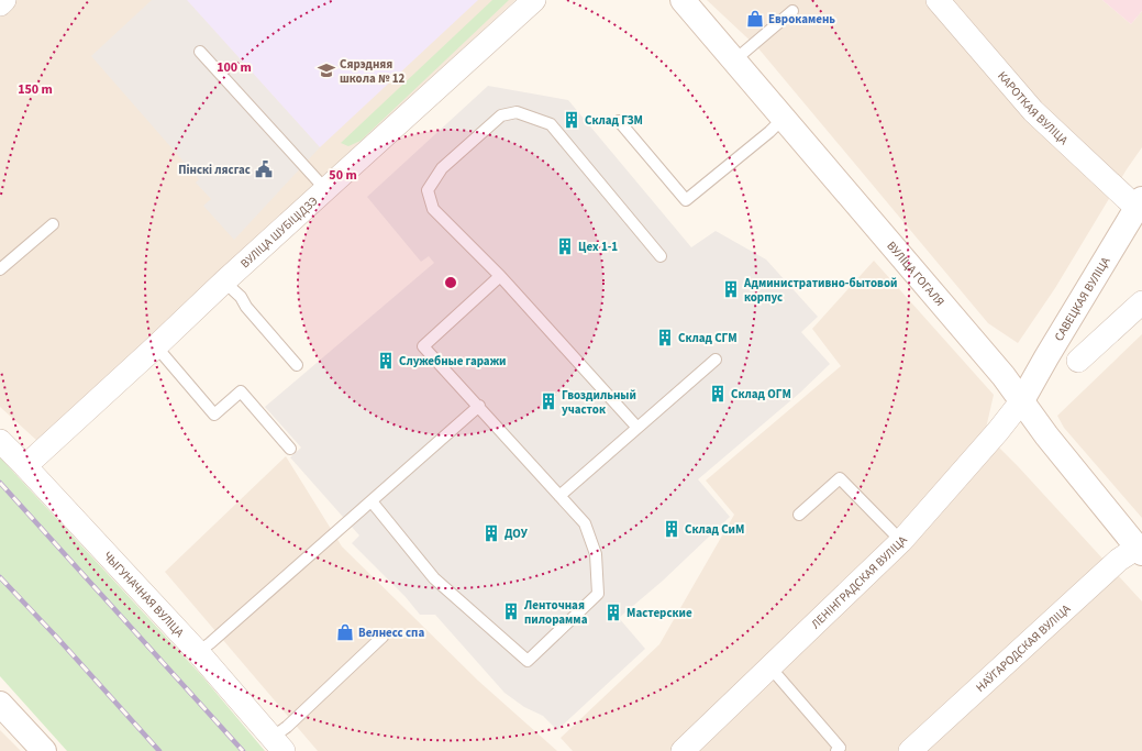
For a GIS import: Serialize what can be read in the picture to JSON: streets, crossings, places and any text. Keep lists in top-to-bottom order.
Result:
{
  "streets": {
    "street": [
      "КАРОТКАЯ ВУЛІЦА",
      "ВУЛІЦА ШУБІЦІДЗЭ",
      "ВУЛІЦА ГОГАЛЯ",
      "САВЕЦКАЯ ВУЛІЦА",
      "ЛЕНІНГРАДСКАЯ ВУЛІЦА",
      "ЧЫГУНАЧНАЯ ВУЛІЦА",
      "НАЎГАРОДСКАЯ ВУЛІЦА"
    ]
  },
  "crossings": [
    ["КАРОТКАЯ ВУЛІЦА", "САВЕЦКАЯ ВУЛІЦА"],
    ["ВУЛІЦА ШУБІЦІДЗЭ", "ЧЫГУНАЧНАЯ ВУЛІЦА"],
    ["ВУЛІЦА ГОГАЛЯ", "САВЕЦКАЯ ВУЛІЦА"],
    ["ВУЛІЦА ГОГАЛЯ", "ЛЕНІНГРАДСКАЯ ВУЛІЦА"],
    ["ВУЛІЦА ГОГАЛЯ", "НАЎГАРОДСКАЯ ВУЛІЦА"],
    ["САВЕЦКАЯ ВУЛІЦА", "ЛЕНІНГРАДСКАЯ ВУЛІЦА"]
  ],
  "places": {
    "shop": ["Еврокамень", "Велнесс спа"],
    "school or university": ["Сярэдняя школа № 12"],
    "building": [
      "Склад ГЗМ",
      "Цех 1-1",
      "Административно-бытовой корпус",
      "Склад СГМ",
      "Служебные гаражи",
      "Склад ОГМ",
      "Гвоздильный участок",
      "Склад СиМ",
      "ДОУ",
      "Ленточная пилорамма",
      "Мастерские"
    ],
    "public building": ["Пінскі лясгас"]
  },
  "rings": ["100 m", "150 m", "50 m"]
}
